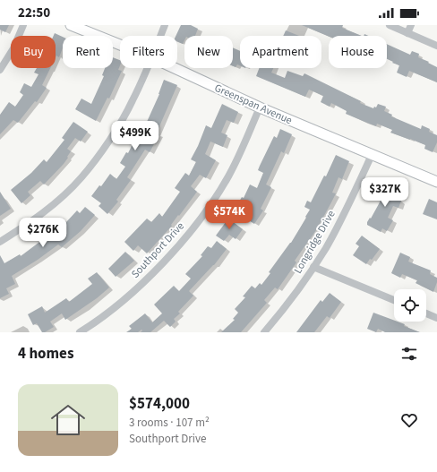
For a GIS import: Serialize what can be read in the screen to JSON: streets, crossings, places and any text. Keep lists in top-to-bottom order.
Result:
{
  "streets": {
    "street": ["Greenspan Avenue", "Longridge Drive", "Southport Drive"]
  },
  "crossings": [
    ["Greenspan Avenue", "Longridge Drive"],
    ["Greenspan Avenue", "Southport Drive"]
  ],
  "page": {
    "status": "22:50",
    "chip": [
      "Buy",
      "Rent",
      "Filters",
      "New",
      "Apartment",
      "House"
    ],
    "price": [
      "$499K",
      "$327K",
      "$574K",
      "$276K"
    ],
    "heading": "4 homes",
    "list": [
      {
        "name": "$574,000",
        "note": "3 rooms · 107 m² · Southport Drive"
      }
    ]
  }
}
